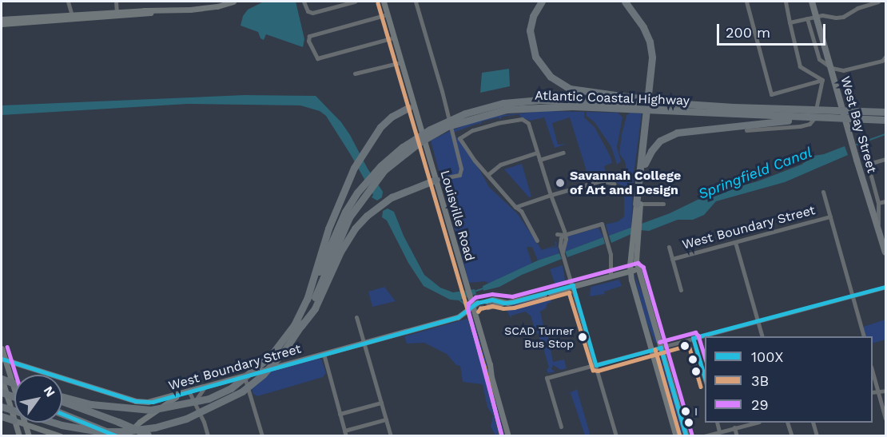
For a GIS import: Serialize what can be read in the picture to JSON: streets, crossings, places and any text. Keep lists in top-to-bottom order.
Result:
{
  "streets": {
    "highway": ["Atlantic Coastal Highway"],
    "main road": ["West Bay Street", "Louisville Road", "West Boundary Street"]
  },
  "crossings": [
    ["Louisville Road", "West Boundary Street"]
  ],
  "water": ["Springfield Canal"],
  "places": ["Savannah College of Art and Design", "SCAD Turner Bus Stop", "I"],
  "lines": ["transit line 3B", "transit line 29", "transit line 100X"],
  "legend": ["100X", "3B", "29"],
  "scale_bar": "200 m",
  "north": "top right"
}
